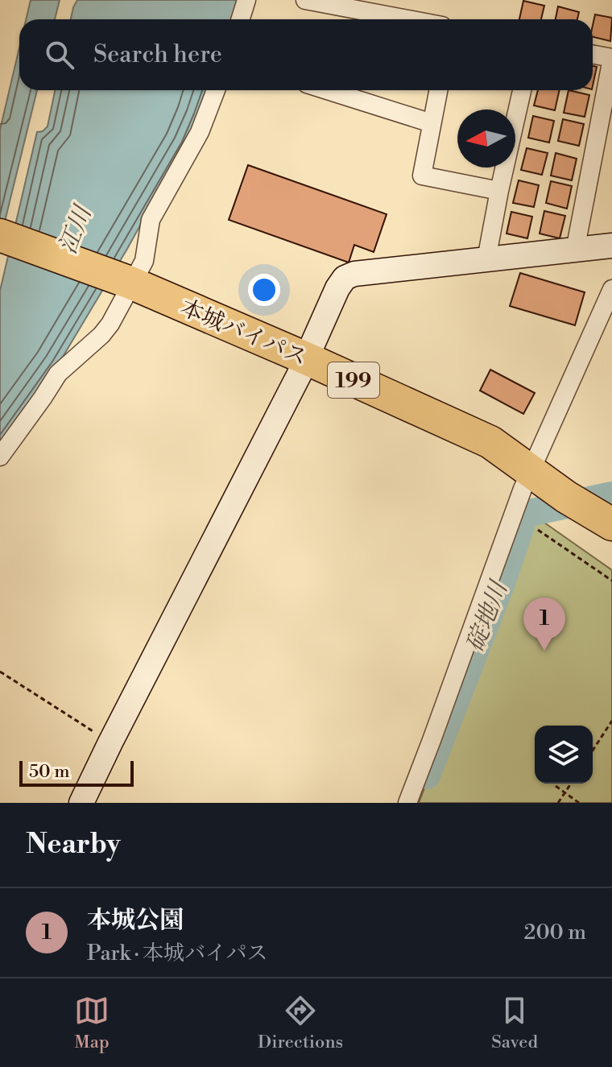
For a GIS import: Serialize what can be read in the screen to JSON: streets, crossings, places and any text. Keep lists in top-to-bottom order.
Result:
{
  "streets": {
    "highway": ["本城バイパス", "199"]
  },
  "water": ["江川", "碇地川"],
  "scale_bar": "50 m",
  "north": "left",
  "page": {
    "search": "Search here",
    "pins": "1",
    "scale": "50 m",
    "heading": "Nearby",
    "list": [
      {
        "mark": "1",
        "name": "本城公園",
        "note": "Park · 本城バイパス",
        "value": "200 m"
      }
    ],
    "nav": ["Map", "Directions", "Saved"]
  }
}
